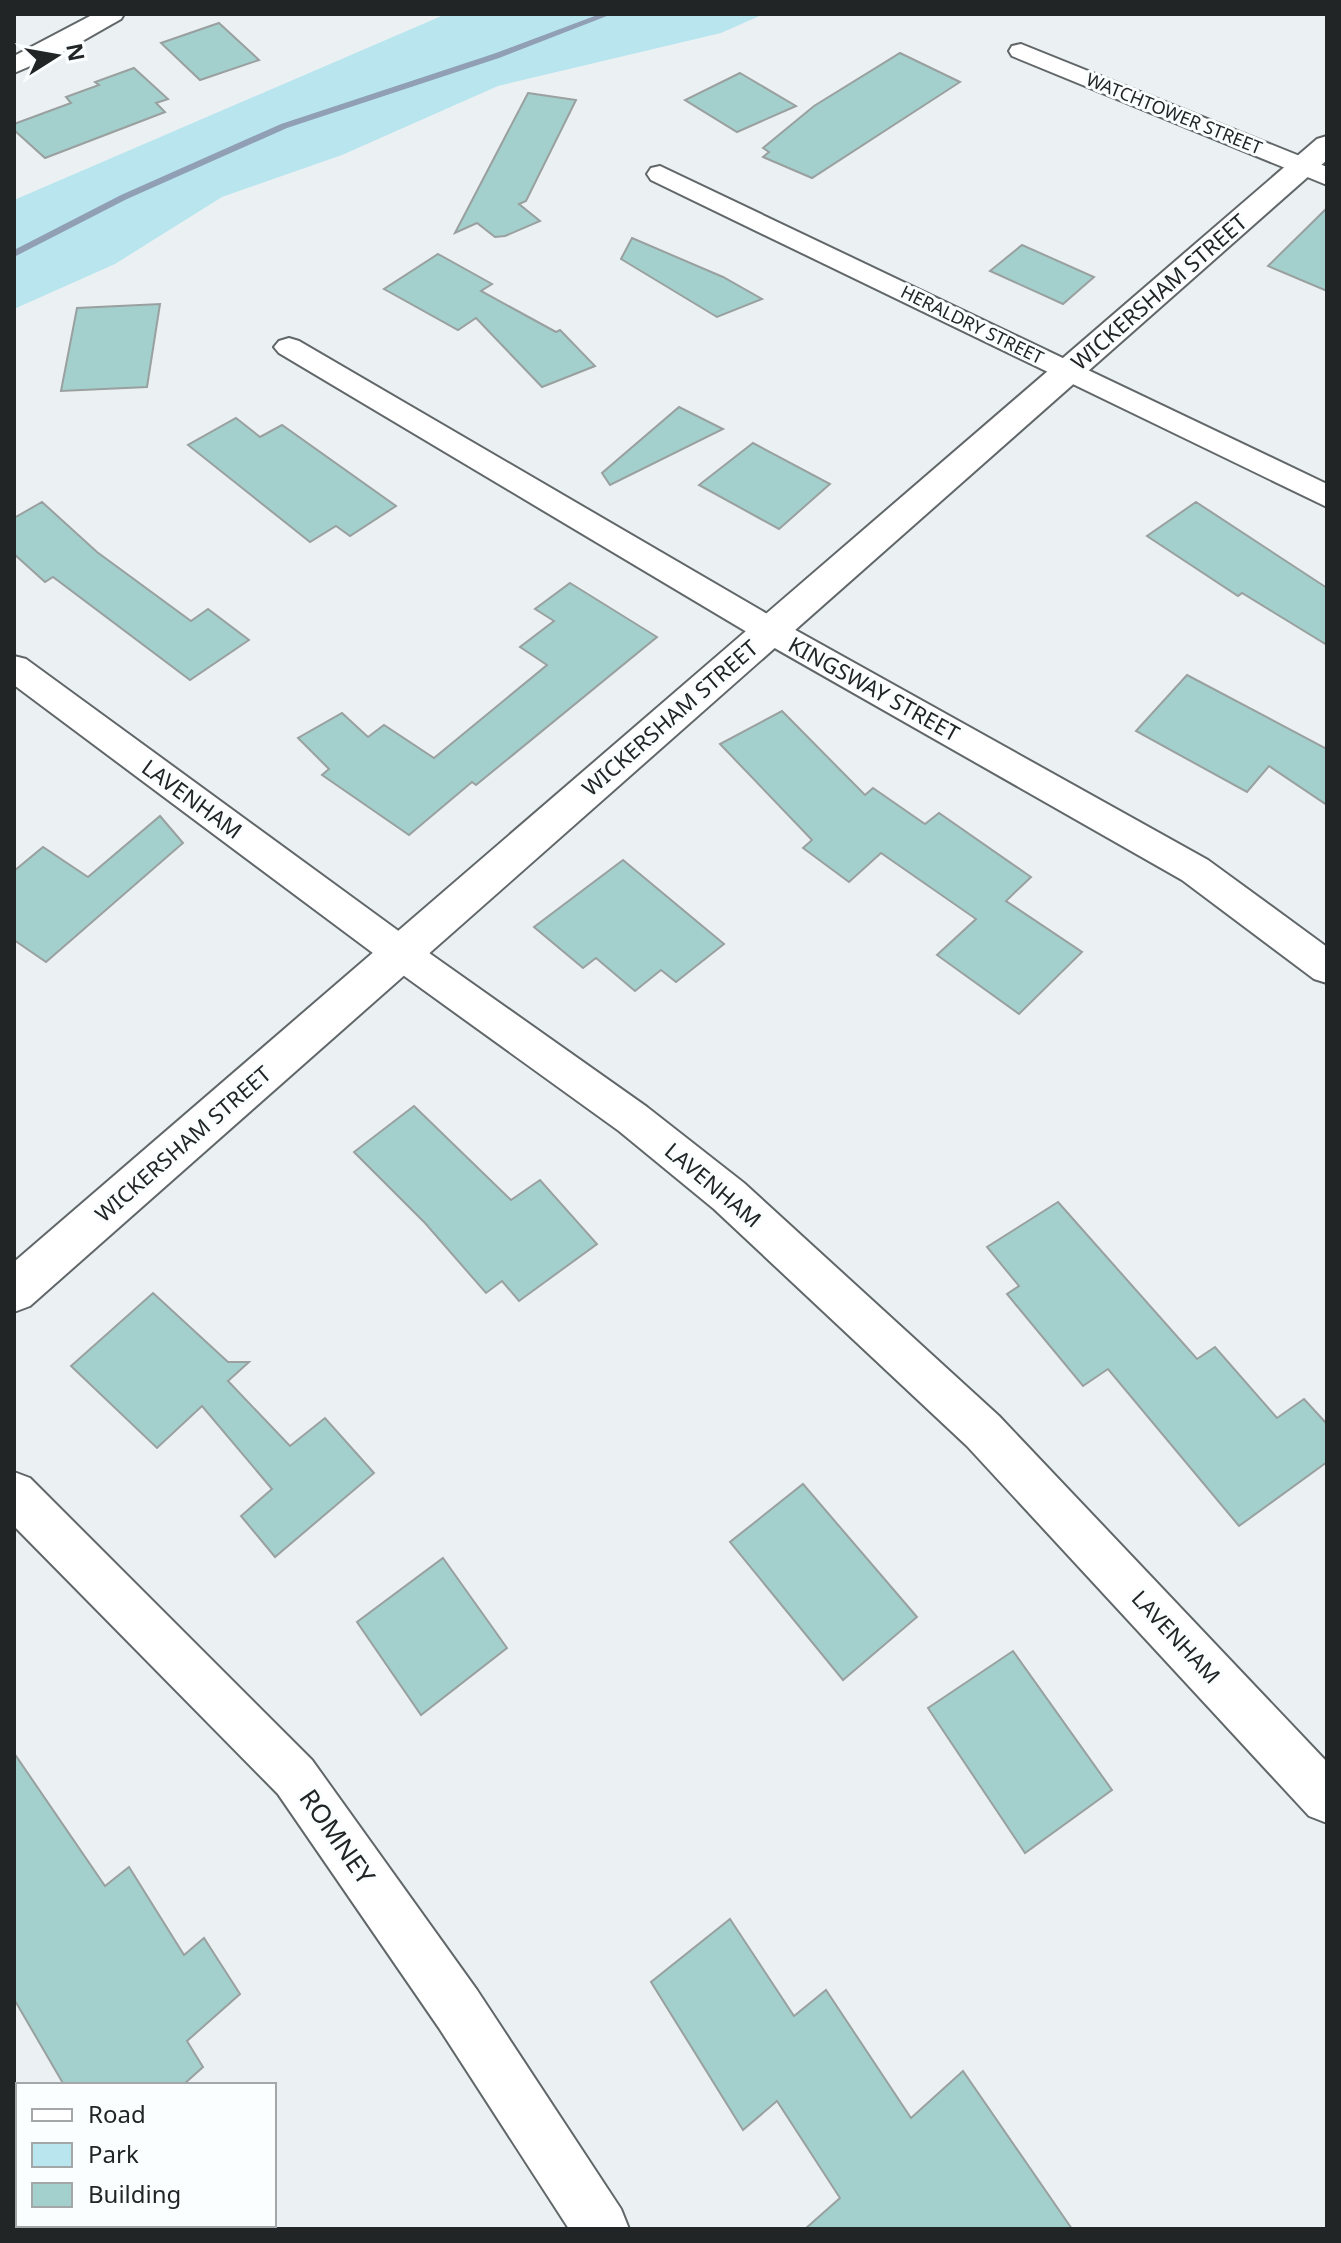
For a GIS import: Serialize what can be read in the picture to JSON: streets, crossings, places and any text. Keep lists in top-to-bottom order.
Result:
{
  "streets": {
    "street": [
      "WATCHTOWER STREET",
      "WICKERSHAM STREET",
      "HERALDRY STREET",
      "KINGSWAY STREET",
      "LAVENHAM",
      "ROMNEY"
    ]
  },
  "crossings": [
    ["WATCHTOWER STREET", "WICKERSHAM STREET"],
    ["WICKERSHAM STREET", "HERALDRY STREET"],
    ["WICKERSHAM STREET", "KINGSWAY STREET"],
    ["WICKERSHAM STREET", "LAVENHAM"]
  ],
  "legend": ["Road", "Park", "Building"],
  "north": "right"
}
